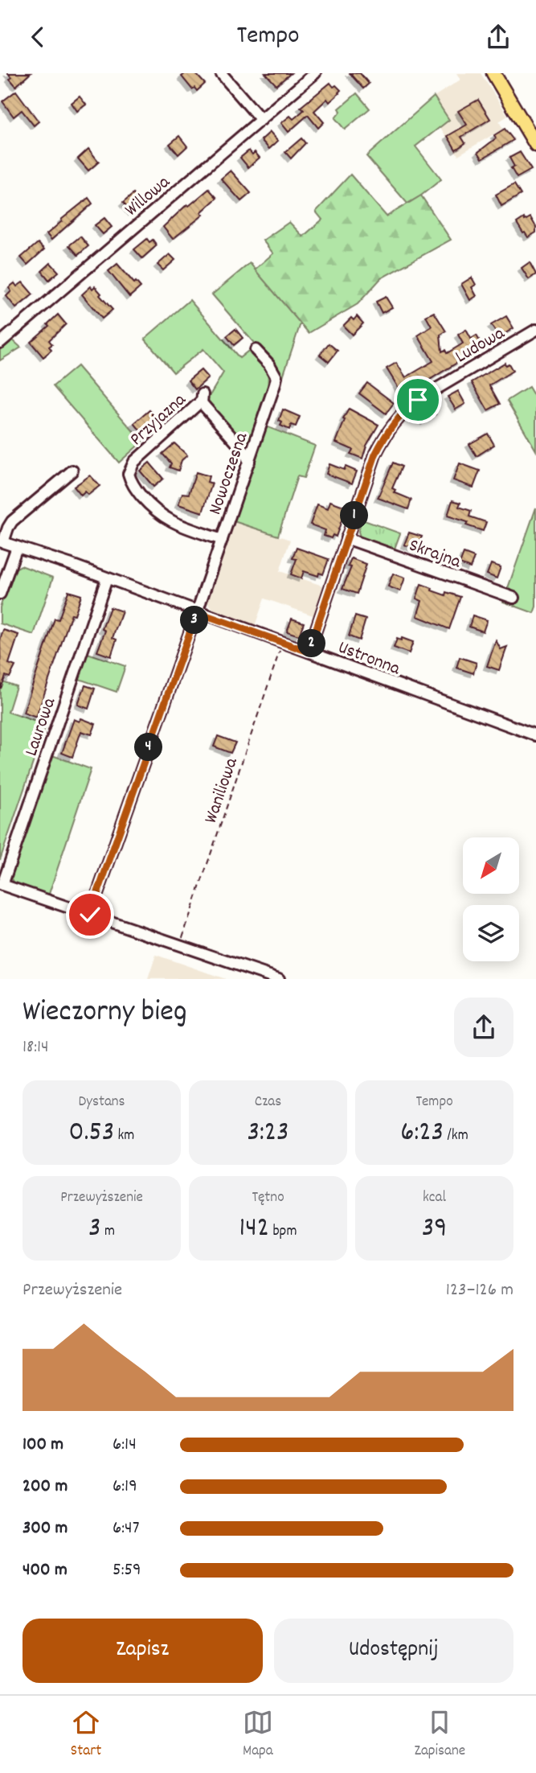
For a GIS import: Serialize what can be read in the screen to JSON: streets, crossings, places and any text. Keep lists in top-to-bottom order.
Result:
{
  "streets": {
    "street": [
      "Willowa",
      "Ludowa",
      "Przyjazna",
      "Nowoczesna",
      "Skrajna",
      "Ustronna",
      "Laurowa"
    ],
    "path": ["Waniliowa"]
  },
  "crossings": [
    ["Ludowa", "Skrajna"],
    ["Ludowa", "Ustronna"],
    ["Przyjazna", "Nowoczesna"],
    ["Nowoczesna", "Ustronna"],
    ["Ustronna", "Laurowa"],
    ["Ustronna", "Waniliowa"]
  ],
  "north": "bottom left",
  "page": {
    "header": "Tempo",
    "pins": [
      "1",
      "3",
      "2",
      "4"
    ],
    "heading": ["Wieczorny bieg", "18:14"],
    "stats": [
      ["Dystans", "0.53 km"],
      ["Czas", "3:23"],
      ["Tempo", "6:23 /km"],
      ["Przewyższenie", "3 m"],
      ["Tętno", "142 bpm"],
      ["kcal", "39"]
    ],
    "chart": ["Przewyższenie", "123–126 m"],
    "list": [
      {
        "name": "100 m",
        "note": "6:14"
      },
      {
        "name": "200 m",
        "note": "6:19"
      },
      {
        "name": "300 m",
        "note": "6:47"
      },
      {
        "name": "400 m",
        "note": "5:59"
      }
    ],
    "buttons": ["Zapisz", "Udostępnij"],
    "tabs": ["Start", "Mapa", "Zapisane"]
  }
}
